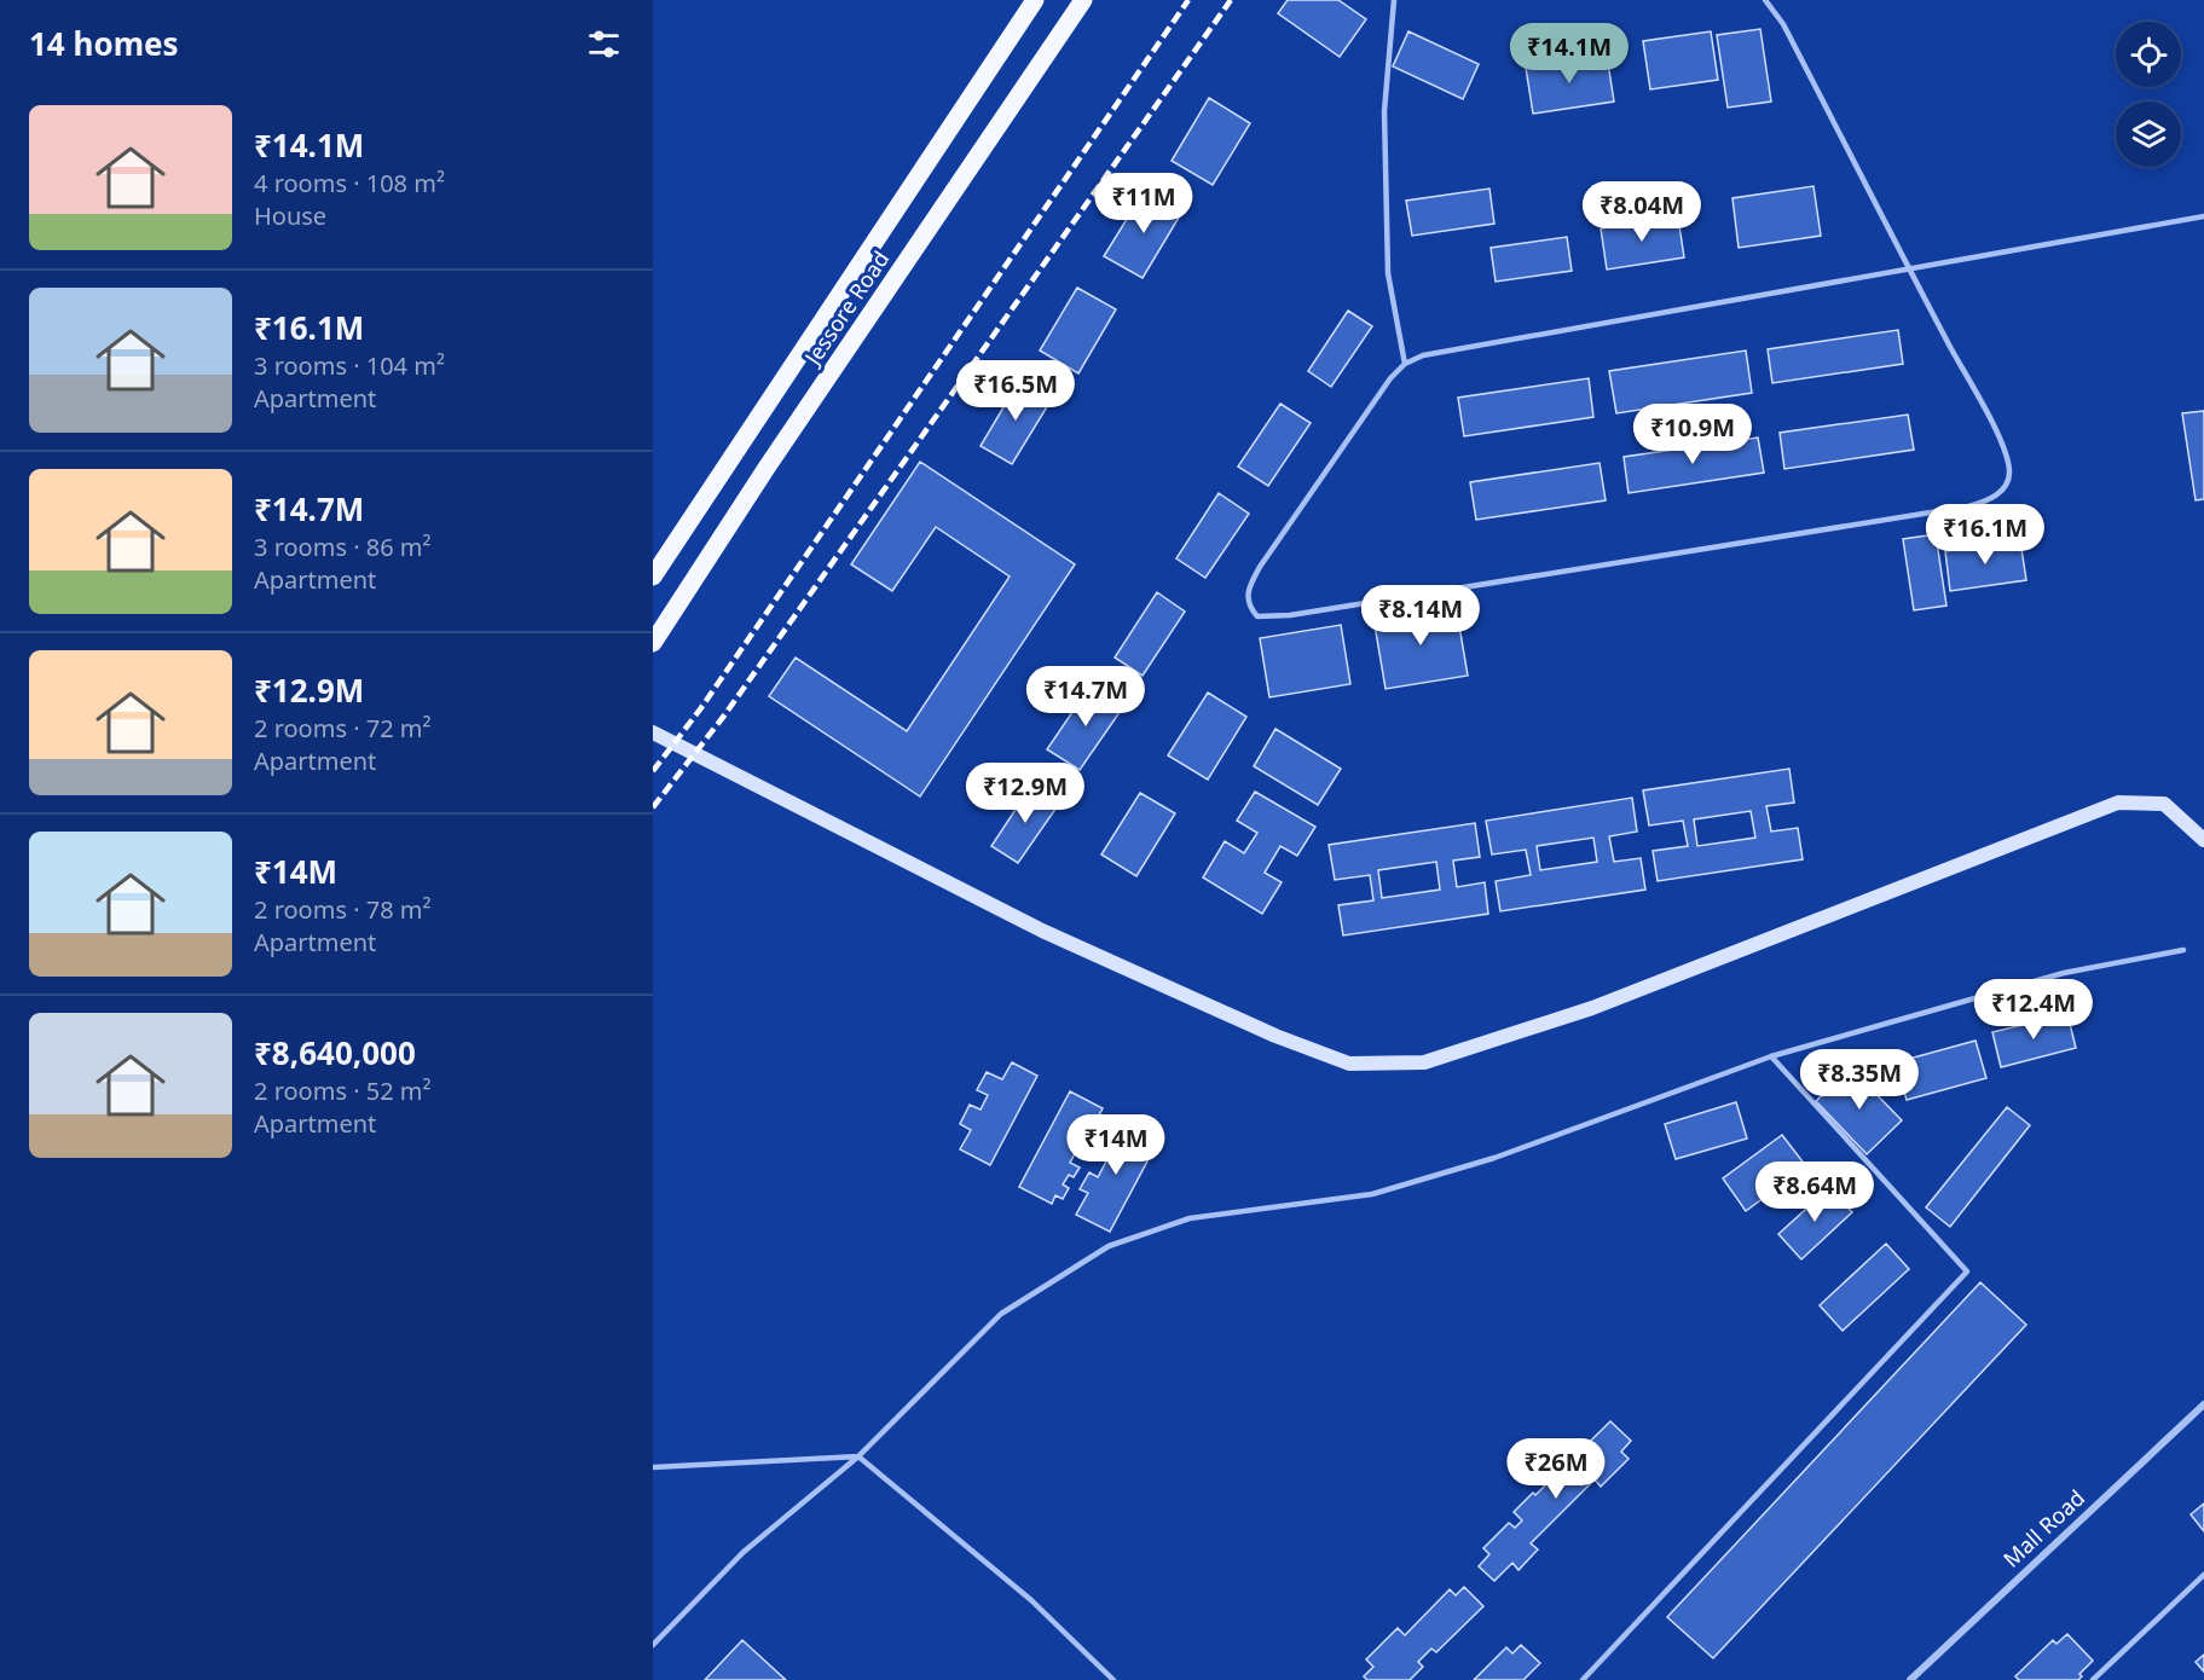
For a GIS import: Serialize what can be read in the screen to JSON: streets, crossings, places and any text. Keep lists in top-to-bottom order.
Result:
{
  "streets": {
    "main road": ["Jessore Road"],
    "street": ["Mall Road"]
  },
  "page": {
    "heading": "14 homes",
    "price": [
      "₹14.1M",
      "₹11M",
      "₹8.04M",
      "₹16.5M",
      "₹10.9M",
      "₹16.1M",
      "₹8.14M",
      "₹14.7M",
      "₹12.9M",
      "₹12.4M",
      "₹8.35M",
      "₹14M",
      "₹8.64M",
      "₹26M"
    ],
    "list": [
      {
        "name": "₹14.1M",
        "note": "4 rooms · 108 m² · House"
      },
      {
        "name": "₹16.1M",
        "note": "3 rooms · 104 m² · Apartment"
      },
      {
        "name": "₹14.7M",
        "note": "3 rooms · 86 m² · Apartment"
      },
      {
        "name": "₹12.9M",
        "note": "2 rooms · 72 m² · Apartment"
      },
      {
        "name": "₹14M",
        "note": "2 rooms · 78 m² · Apartment"
      },
      {
        "name": "₹8,640,000",
        "note": "2 rooms · 52 m² · Apartment"
      }
    ]
  }
}
